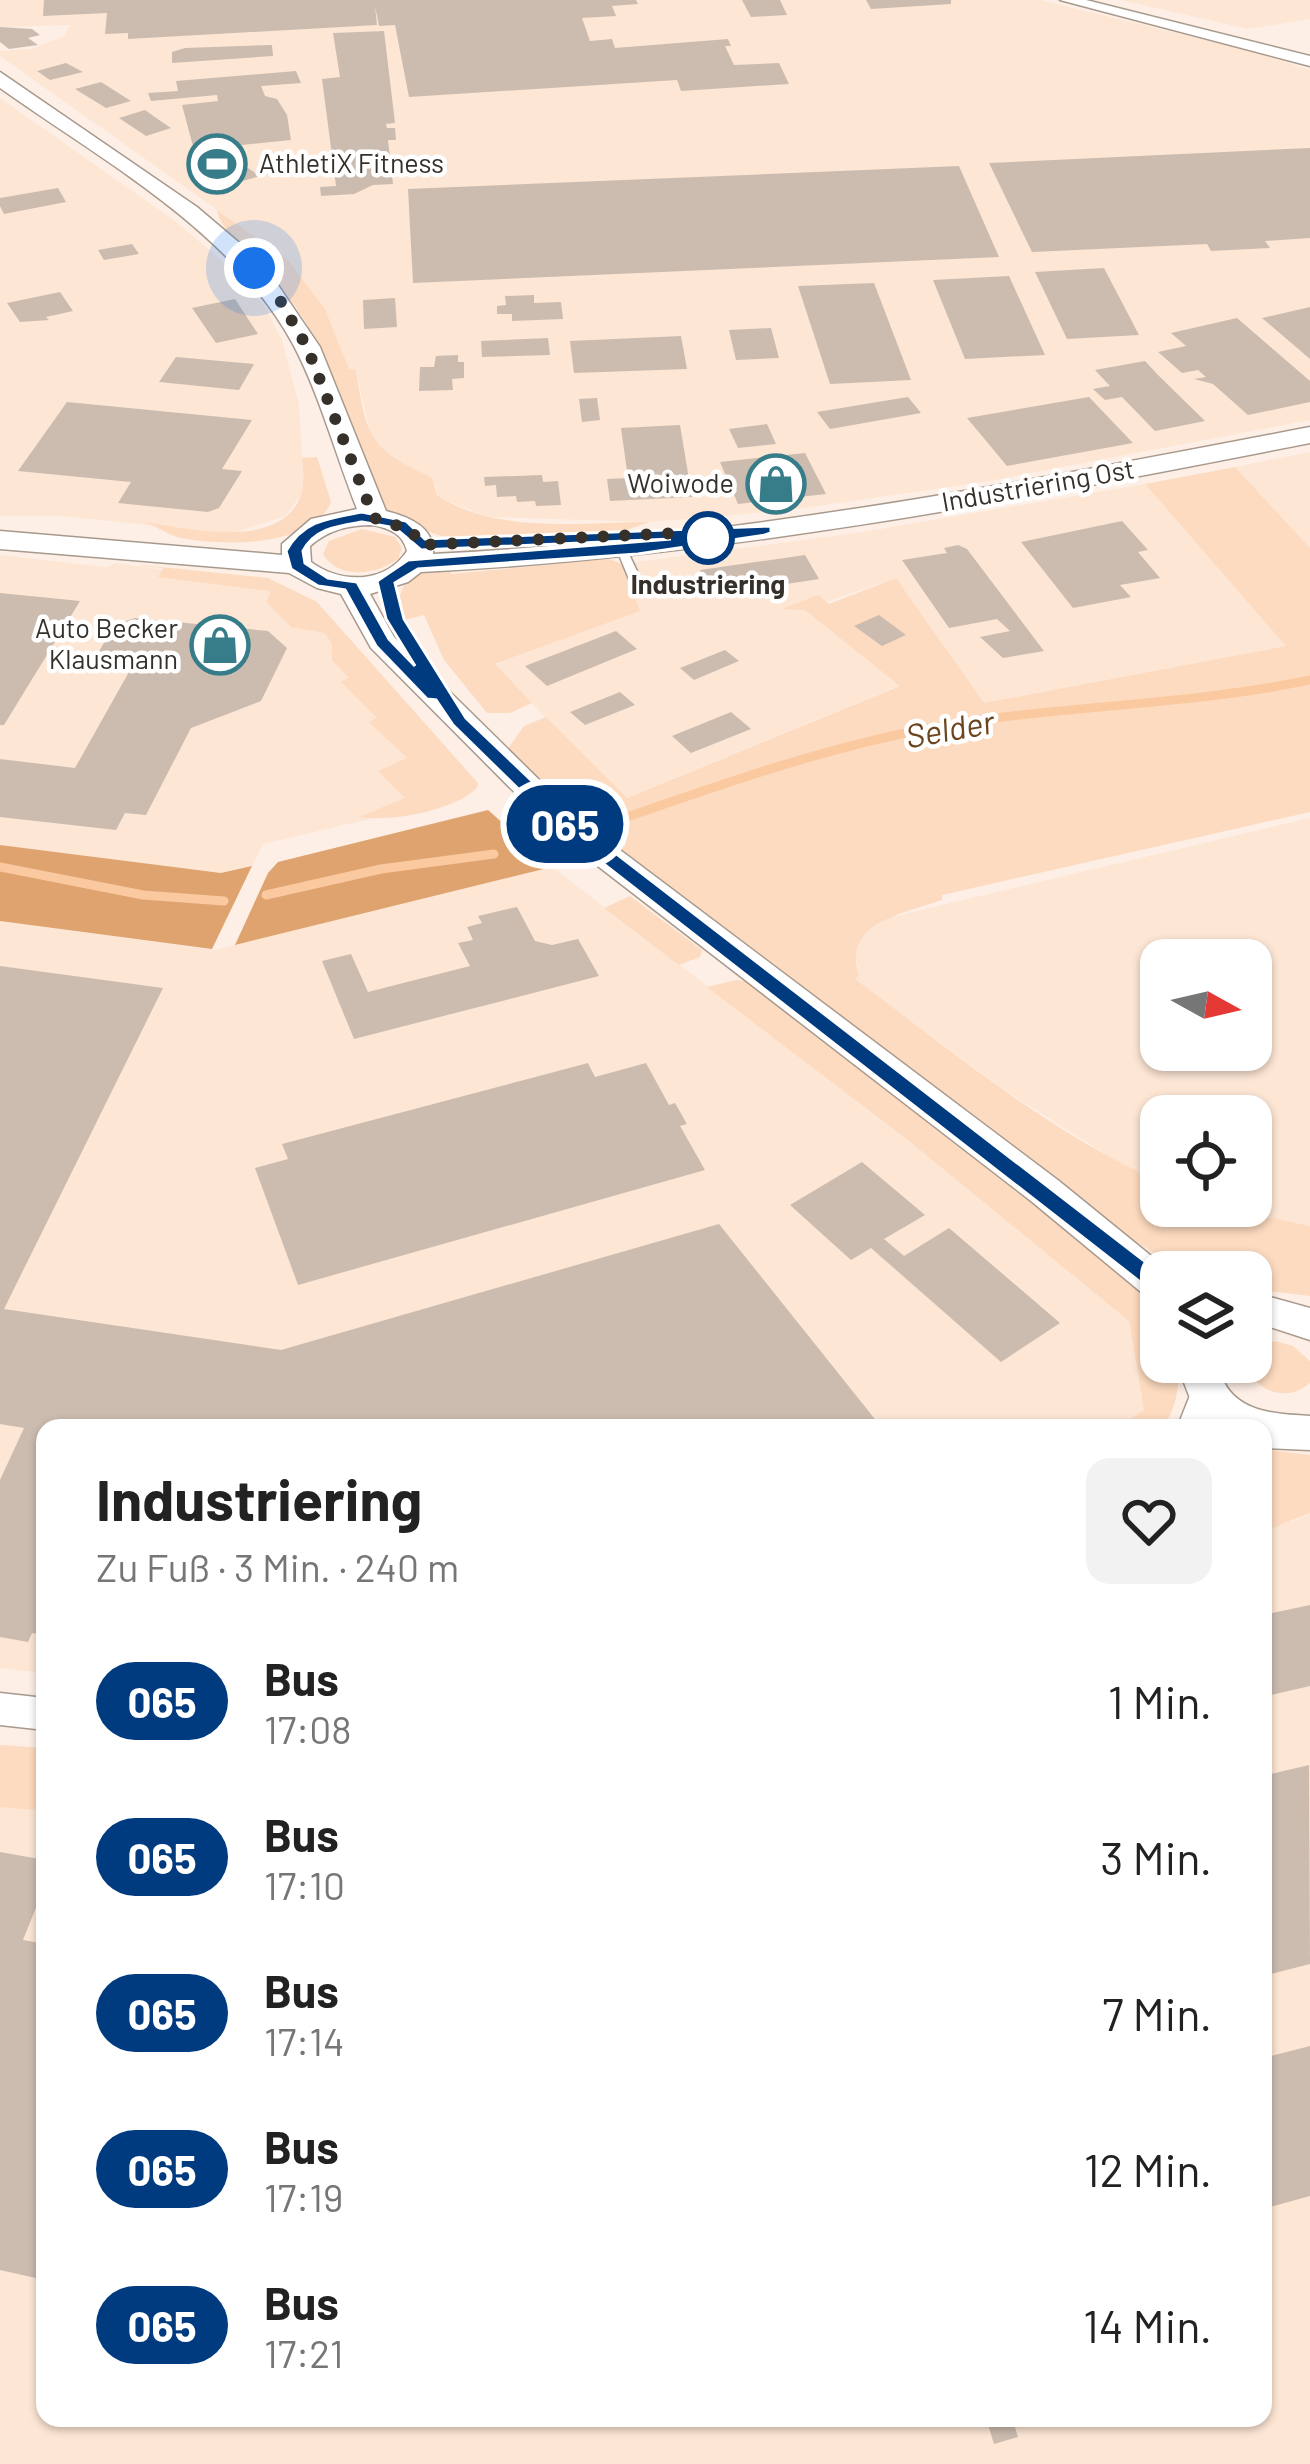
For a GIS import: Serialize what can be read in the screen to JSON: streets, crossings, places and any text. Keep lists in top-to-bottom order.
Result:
{
  "streets": {
    "street": ["Industriering Ost"]
  },
  "water": ["Selder"],
  "places": {
    "sports": ["AthletiX Fitness"],
    "shop": ["Woiwode", "Auto Becker Klausmann"],
    "other": ["Industriering"]
  },
  "lines": ["bus line 065"],
  "north": "right",
  "page": {
    "on_map": "065",
    "heading": ["Industriering", "Zu Fuß · 3 Min. · 240 m"],
    "list": [
      {
        "mark": "065",
        "name": "Bus",
        "note": "17:08",
        "value": "1 Min."
      },
      {
        "mark": "065",
        "name": "Bus",
        "note": "17:10",
        "value": "3 Min."
      },
      {
        "mark": "065",
        "name": "Bus",
        "note": "17:14",
        "value": "7 Min."
      },
      {
        "mark": "065",
        "name": "Bus",
        "note": "17:19",
        "value": "12 Min."
      },
      {
        "mark": "065",
        "name": "Bus",
        "note": "17:21",
        "value": "14 Min."
      }
    ]
  }
}
